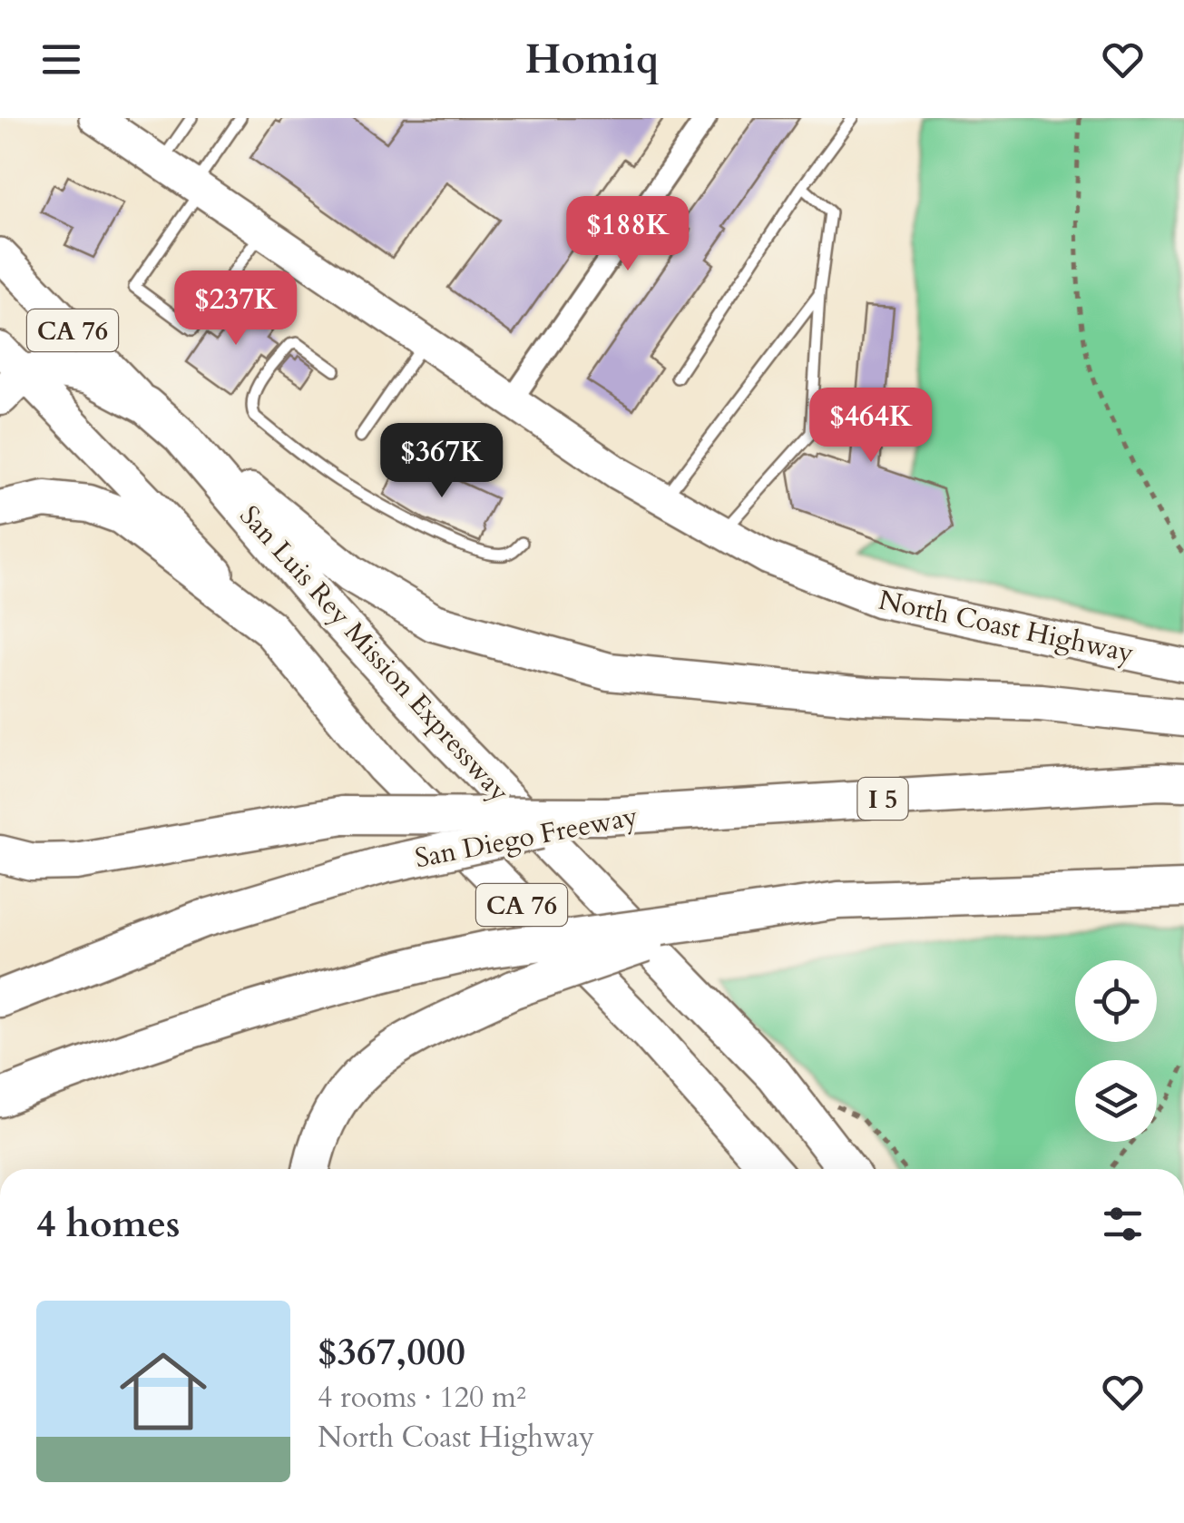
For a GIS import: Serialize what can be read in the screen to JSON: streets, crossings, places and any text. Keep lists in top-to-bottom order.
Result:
{
  "streets": {
    "highway": [
      "CA 76",
      "San Luis Rey Mission Expressway",
      "I 5",
      "San Diego Freeway"
    ],
    "main road": ["North Coast Highway"]
  },
  "page": {
    "header": "Homiq",
    "price": [
      "$188K",
      "$237K",
      "$464K",
      "$367K"
    ],
    "heading": "4 homes",
    "list": [
      {
        "name": "$367,000",
        "note": "4 rooms · 120 m² · North Coast Highway"
      }
    ]
  }
}
